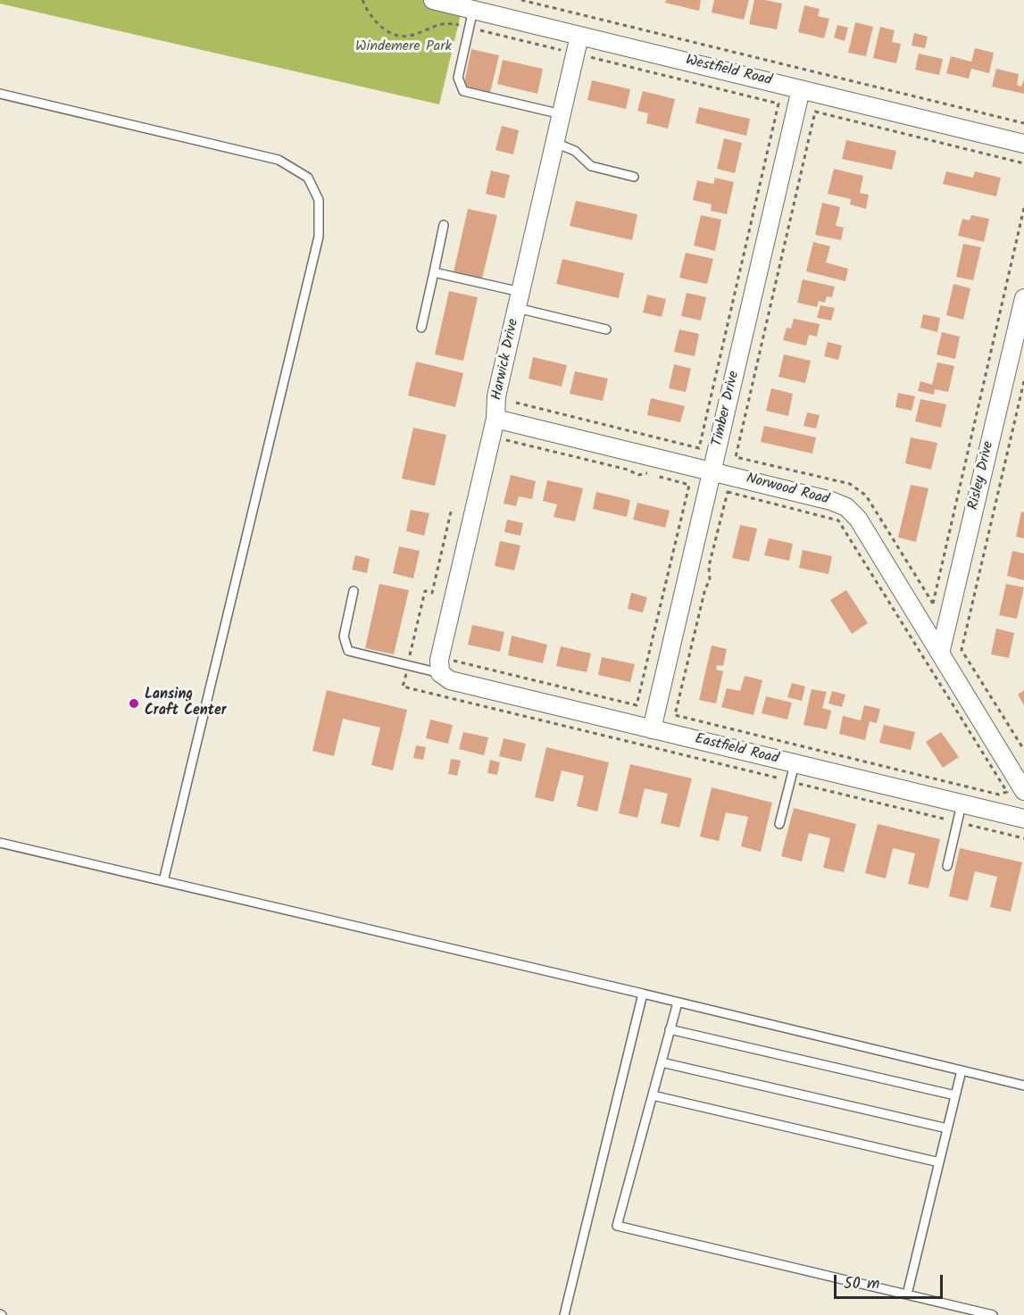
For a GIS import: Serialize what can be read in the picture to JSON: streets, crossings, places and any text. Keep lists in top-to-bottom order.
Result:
{
  "streets": {
    "street": [
      "Westfield Road",
      "Harwick Drive",
      "Timber Drive",
      "Risley Drive",
      "Norwood Road",
      "Eastfield Road"
    ]
  },
  "crossings": [
    ["Westfield Road", "Harwick Drive"],
    ["Westfield Road", "Timber Drive"],
    ["Harwick Drive", "Norwood Road"],
    ["Harwick Drive", "Eastfield Road"],
    ["Timber Drive", "Norwood Road"],
    ["Timber Drive", "Eastfield Road"],
    ["Risley Drive", "Norwood Road"]
  ],
  "parks": ["Windemere Park"],
  "places": ["Lansing Craft Center"],
  "scale_bar": "50 m"
}
